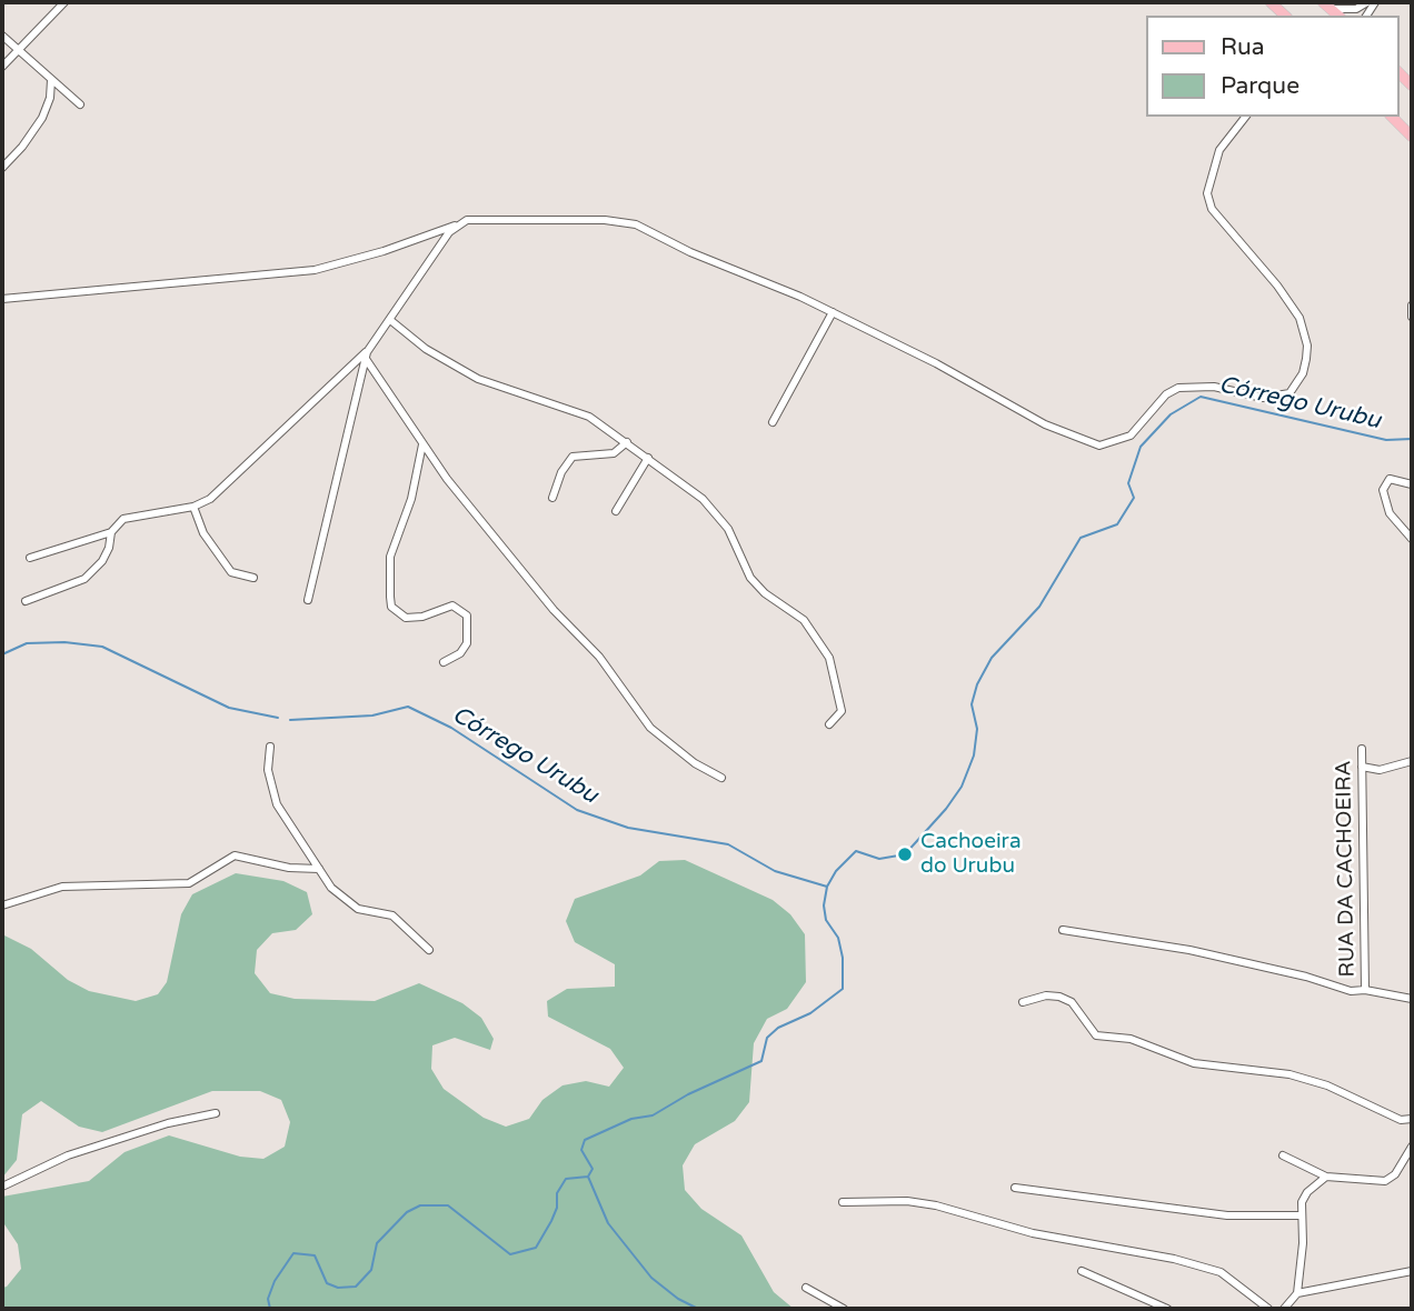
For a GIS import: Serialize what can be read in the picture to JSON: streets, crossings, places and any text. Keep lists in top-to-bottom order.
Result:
{
  "streets": {
    "street": ["RUA DA CACHOEIRA"]
  },
  "water": ["Córrego Urubu"],
  "places": ["Cachoeira do Urubu"],
  "legend": ["Rua", "Parque"]
}
